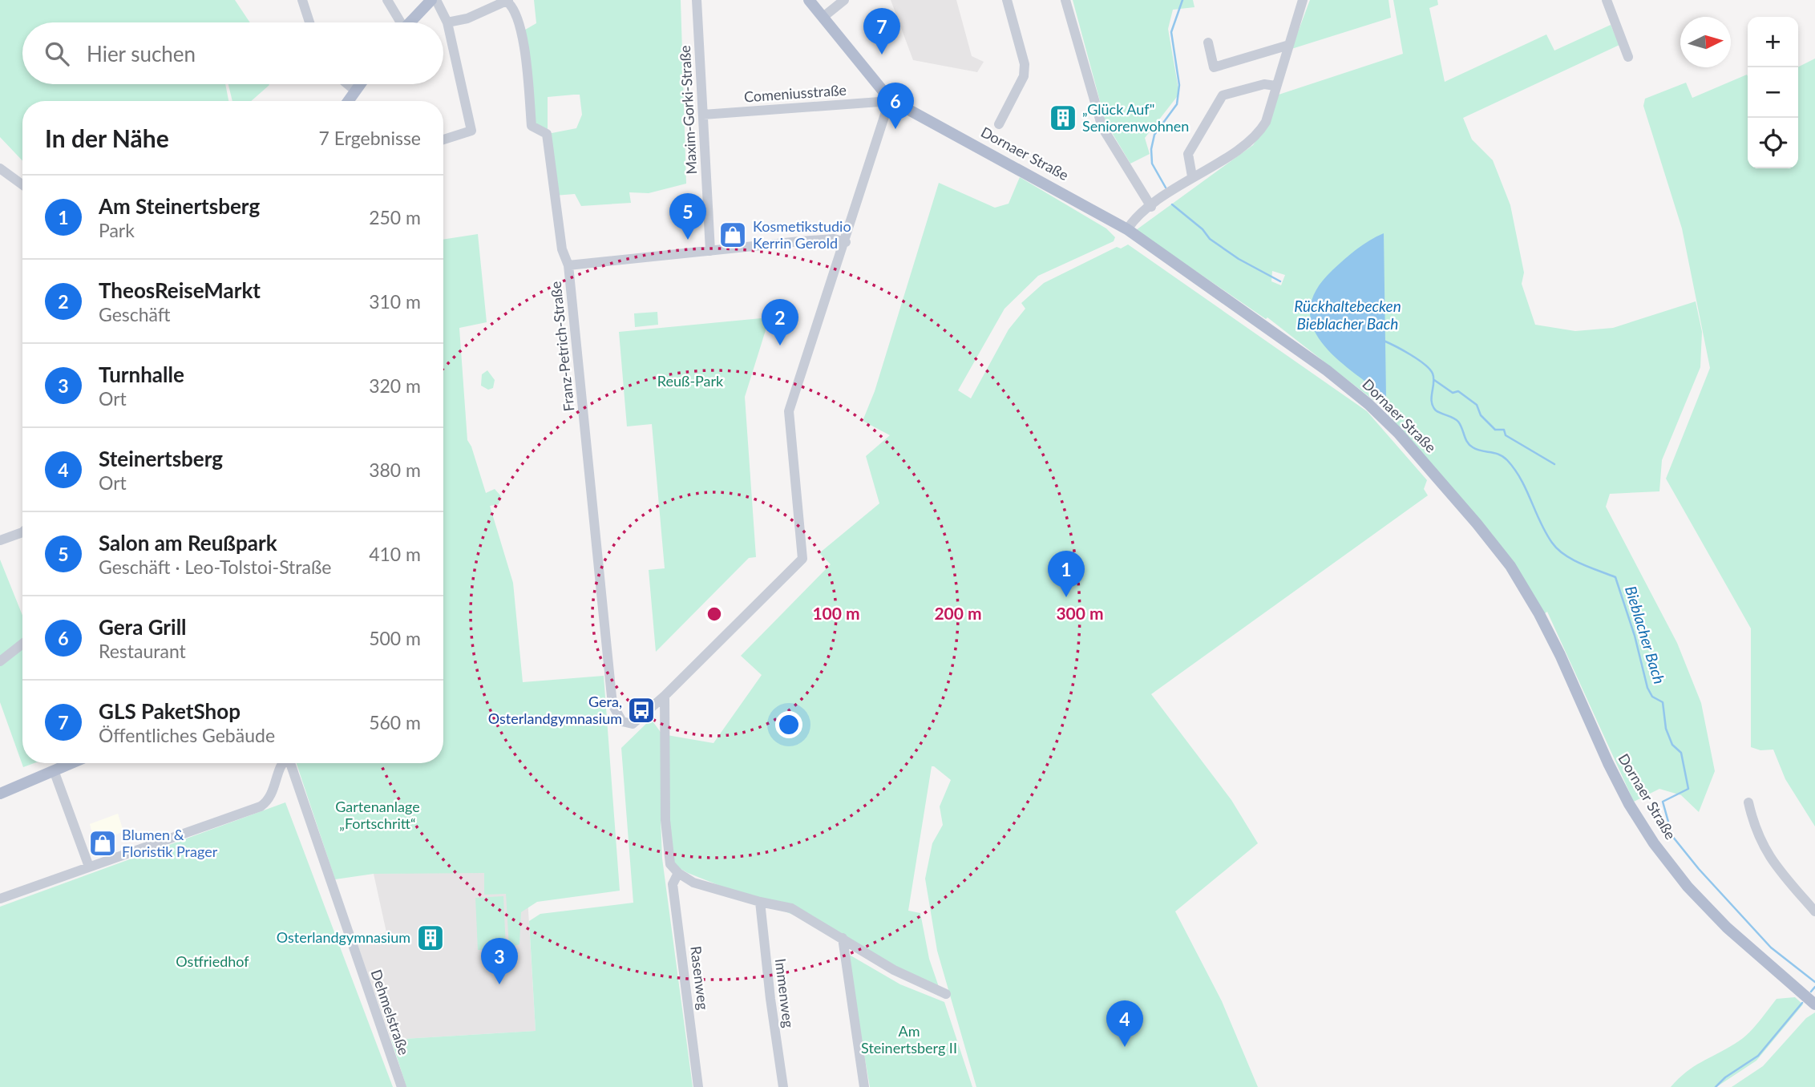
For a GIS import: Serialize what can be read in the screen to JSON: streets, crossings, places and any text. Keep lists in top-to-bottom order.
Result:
{
  "streets": {
    "main road": ["Dornaer Straße"],
    "street": [
      "Comeniusstraße",
      "Maxim-Gorki-Straße",
      "Franz-Petrich-Straße",
      "Rasenweg",
      "Immenweg",
      "Dehmelstraße"
    ]
  },
  "crossings": [
    ["Comeniusstraße", "Maxim-Gorki-Straße"],
    ["Comeniusstraße", "Dornaer Straße"]
  ],
  "water": ["Rückhaltebecken Bieblacher Bach", "Bieblacher Bach"],
  "parks": [
    "Reuß-Park",
    "Gartenanlage „Fortschritt“",
    "Ostfriedhof",
    "Am Steinertsberg II"
  ],
  "places": {
    "building": ["„Glück Auf\" Seniorenwohnen", "Osterlandgymnasium"],
    "shop": ["Kosmetikstudio Kerrin Gerold", "Blumen & Floristik Prager"],
    "bus stop": ["Gera, Osterlandgymnasium"]
  },
  "north": "right",
  "page": {
    "pins": [
      "7",
      "6",
      "5",
      "2",
      "1",
      "3",
      "4"
    ],
    "map_buttons": ["+", "−"],
    "search": "Hier suchen",
    "heading": ["In der Nähe", "7 Ergebnisse"],
    "list": [
      {
        "mark": "1",
        "name": "Am Steinertsberg",
        "note": "Park",
        "value": "250 m"
      },
      {
        "mark": "2",
        "name": "TheosReiseMarkt",
        "note": "Geschäft",
        "value": "310 m"
      },
      {
        "mark": "3",
        "name": "Turnhalle",
        "note": "Ort",
        "value": "320 m"
      },
      {
        "mark": "4",
        "name": "Steinertsberg",
        "note": "Ort",
        "value": "380 m"
      },
      {
        "mark": "5",
        "name": "Salon am Reußpark",
        "note": "Geschäft · Leo-Tolstoi-Straße",
        "value": "410 m"
      },
      {
        "mark": "6",
        "name": "Gera Grill",
        "note": "Restaurant",
        "value": "500 m"
      },
      {
        "mark": "7",
        "name": "GLS PaketShop",
        "note": "Öffentliches Gebäude",
        "value": "560 m"
      }
    ]
  },
  "rings": ["100 m", "200 m", "300 m"]
}
